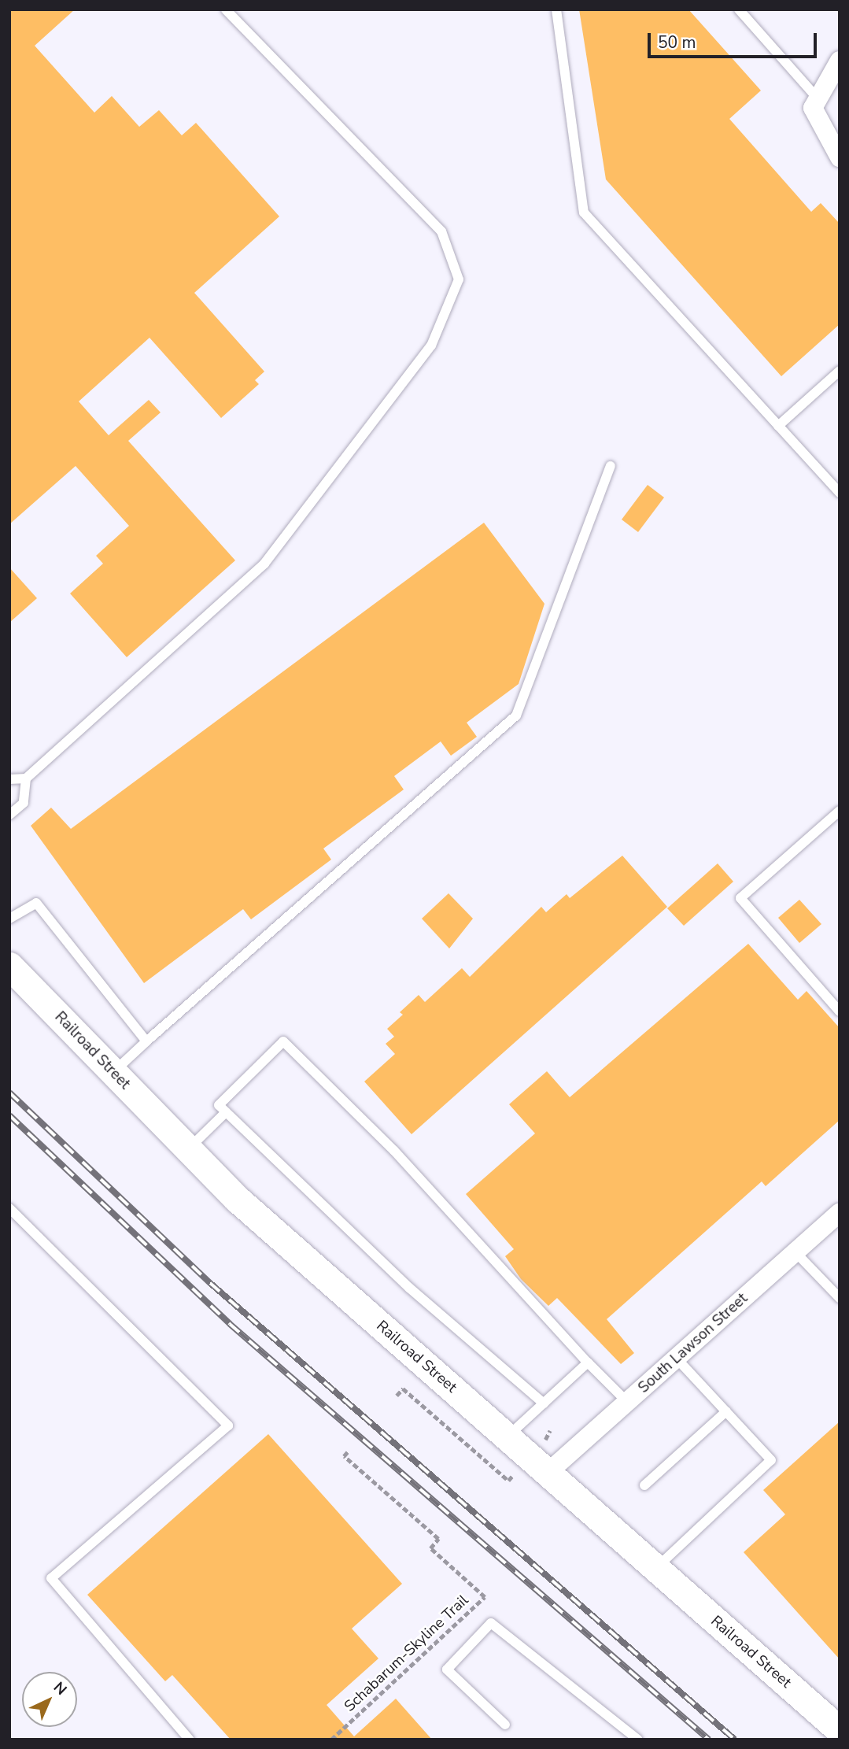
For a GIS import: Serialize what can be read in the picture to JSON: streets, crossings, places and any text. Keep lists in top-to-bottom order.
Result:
{
  "streets": {
    "street": ["Railroad Street", "South Lawson Street"],
    "path": ["Schabarum-Skyline Trail"]
  },
  "crossings": [
    ["Railroad Street", "South Lawson Street"]
  ],
  "scale_bar": "50 m",
  "north": "top right"
}
